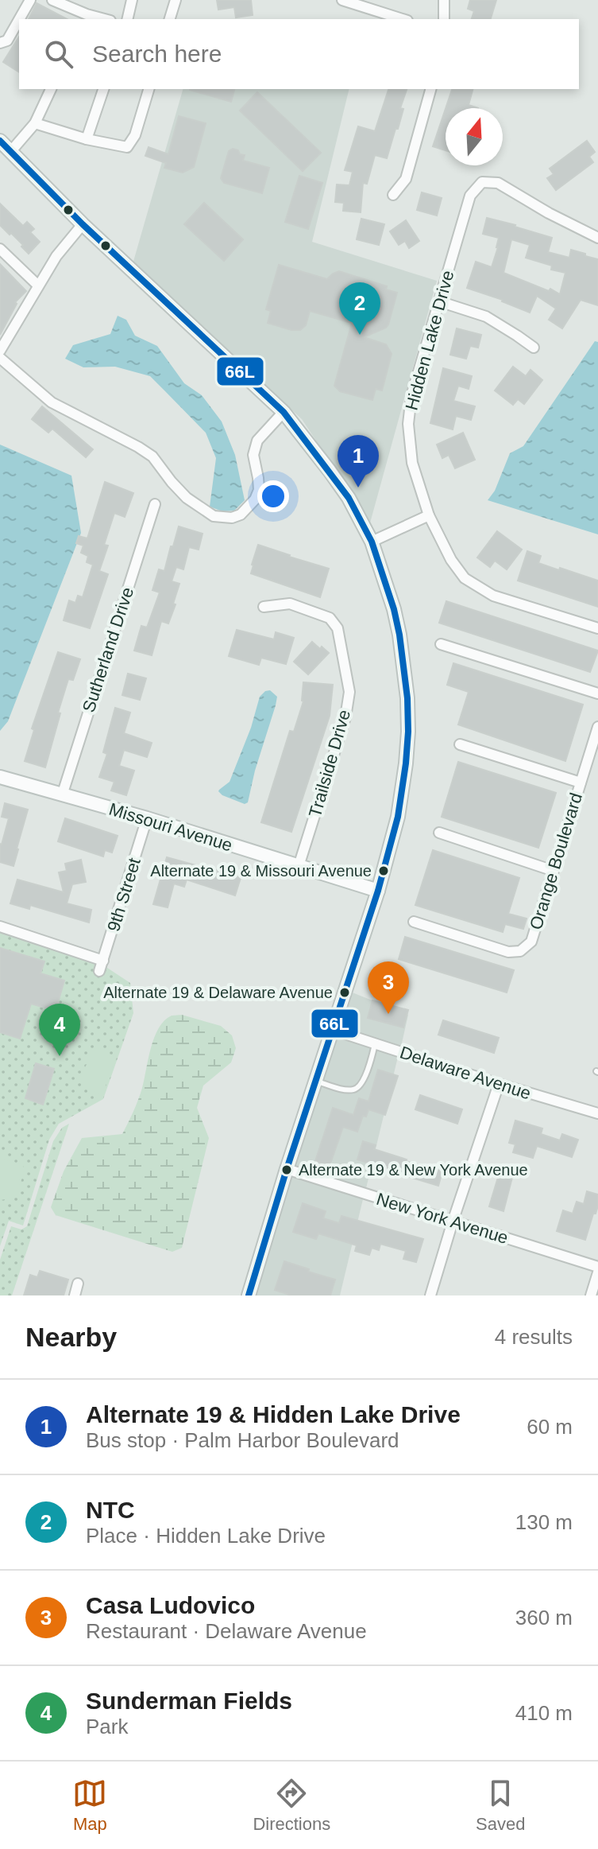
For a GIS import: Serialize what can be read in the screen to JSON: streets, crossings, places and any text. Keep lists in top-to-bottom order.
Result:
{
  "streets": {
    "main road": ["Missouri Avenue"],
    "street": [
      "Hidden Lake Drive",
      "Sutherland Drive",
      "Trailside Drive",
      "Orange Boulevard",
      "9th Street",
      "Delaware Avenue",
      "New York Avenue"
    ]
  },
  "crossings": [
    ["Sutherland Drive", "Missouri Avenue"],
    ["Trailside Drive", "Missouri Avenue"],
    ["Missouri Avenue", "9th Street"]
  ],
  "places": ["Alternate 19 & Missouri Avenue", "Alternate 19 & Delaware Avenue", "Alternate 19 & New York Avenue"],
  "lines": ["transit line 66L"],
  "north": "top",
  "page": {
    "search": "Search here",
    "pins": [
      "2",
      "1",
      "3",
      "4"
    ],
    "heading": ["Nearby", "4 results"],
    "list": [
      {
        "mark": "1",
        "name": "Alternate 19 & Hidden Lake Drive",
        "note": "Bus stop · Palm Harbor Boulevard",
        "value": "60 m"
      },
      {
        "mark": "2",
        "name": "NTC",
        "note": "Place · Hidden Lake Drive",
        "value": "130 m"
      },
      {
        "mark": "3",
        "name": "Casa Ludovico",
        "note": "Restaurant · Delaware Avenue",
        "value": "360 m"
      },
      {
        "mark": "4",
        "name": "Sunderman Fields",
        "note": "Park",
        "value": "410 m"
      }
    ],
    "nav": ["Map", "Directions", "Saved"]
  }
}
